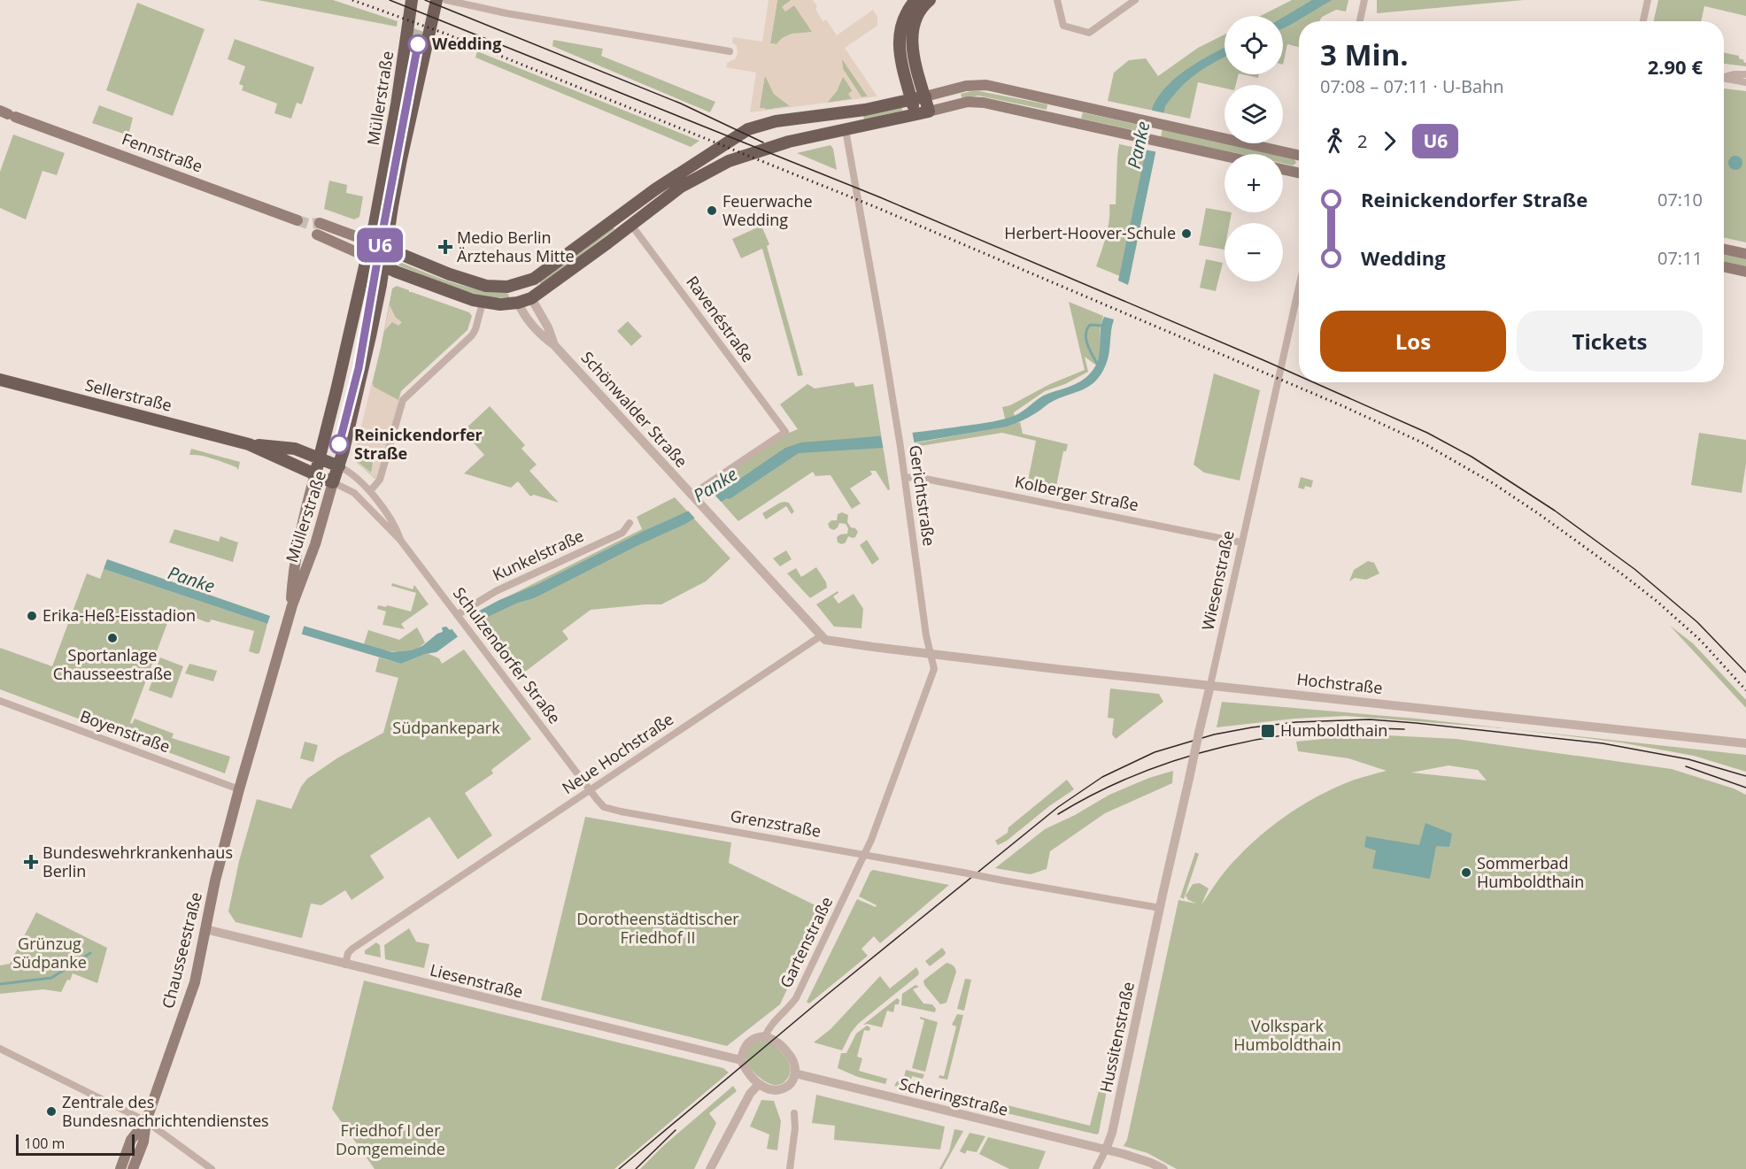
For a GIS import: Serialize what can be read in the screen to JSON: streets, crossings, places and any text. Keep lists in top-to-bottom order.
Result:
{
  "streets": {
    "main road": [
      "Müllerstraße",
      "Fennstraße",
      "Sellerstraße",
      "Chausseestraße"
    ],
    "street": [
      "Ravenéstraße",
      "Schönwalder Straße",
      "Kolberger Straße",
      "Gerichtstraße",
      "Kunkelstraße",
      "Wiesenstraße",
      "Schulzendorfer Straße",
      "Hochstraße",
      "Boyenstraße",
      "Neue Hochstraße",
      "Grenzstraße",
      "Gartenstraße",
      "Liesenstraße",
      "Hussitenstraße",
      "Scheringstraße"
    ]
  },
  "crossings": [
    ["Müllerstraße", "Sellerstraße"],
    ["Müllerstraße", "Schulzendorfer Straße"],
    ["Müllerstraße", "Chausseestraße"],
    ["Ravenéstraße", "Schönwalder Straße"],
    ["Sellerstraße", "Schulzendorfer Straße"],
    ["Schönwalder Straße", "Neue Hochstraße"],
    ["Kolberger Straße", "Gerichtstraße"],
    ["Kolberger Straße", "Wiesenstraße"],
    ["Gerichtstraße", "Hochstraße"],
    ["Gerichtstraße", "Grenzstraße"],
    ["Gerichtstraße", "Gartenstraße"],
    ["Kunkelstraße", "Schulzendorfer Straße"],
    ["Wiesenstraße", "Hochstraße"],
    ["Wiesenstraße", "Grenzstraße"],
    ["Wiesenstraße", "Hussitenstraße"],
    ["Schulzendorfer Straße", "Neue Hochstraße"],
    ["Schulzendorfer Straße", "Grenzstraße"],
    ["Boyenstraße", "Chausseestraße"],
    ["Neue Hochstraße", "Grenzstraße"],
    ["Neue Hochstraße", "Liesenstraße"],
    ["Grenzstraße", "Gartenstraße"],
    ["Grenzstraße", "Hussitenstraße"],
    ["Gartenstraße", "Liesenstraße"],
    ["Gartenstraße", "Scheringstraße"],
    ["Chausseestraße", "Liesenstraße"],
    ["Liesenstraße", "Scheringstraße"],
    ["Hussitenstraße", "Scheringstraße"]
  ],
  "water": ["Panke"],
  "parks": [
    "Südpankepark",
    "Dorotheenstädtischer Friedhof II",
    "Grünzug Südpanke",
    "Volkspark Humboldthain",
    "Friedhof I der Domgemeinde"
  ],
  "places": {
    "other": [
      "Wedding",
      "Feuerwache Wedding",
      "Herbert-Hoover-Schule",
      "Reinickendorfer Straße",
      "Erika-Heß-Eisstadion",
      "Sportanlage Chausseestraße",
      "Sommerbad Humboldthain",
      "Zentrale des Bundesnachrichtendienstes"
    ],
    "health": ["Medio Berlin Ärztehaus Mitte", "Bundeswehrkrankenhaus Berlin"],
    "transit": ["Humboldthain"]
  },
  "lines": ["metro line U6"],
  "scale_bar": "100 m",
  "page": {
    "on_map": "U6",
    "map_buttons": ["+", "−"],
    "heading": ["3 Min.", "07:08 – 07:11 · U-Bahn", "2.90 €"],
    "legs": ["2", "U6"],
    "list": [
      {
        "name": "Reinickendorfer Straße",
        "value": "07:10"
      },
      {
        "name": "Wedding",
        "value": "07:11"
      }
    ],
    "buttons": ["Los", "Tickets"],
    "scale": "100 m"
  }
}
